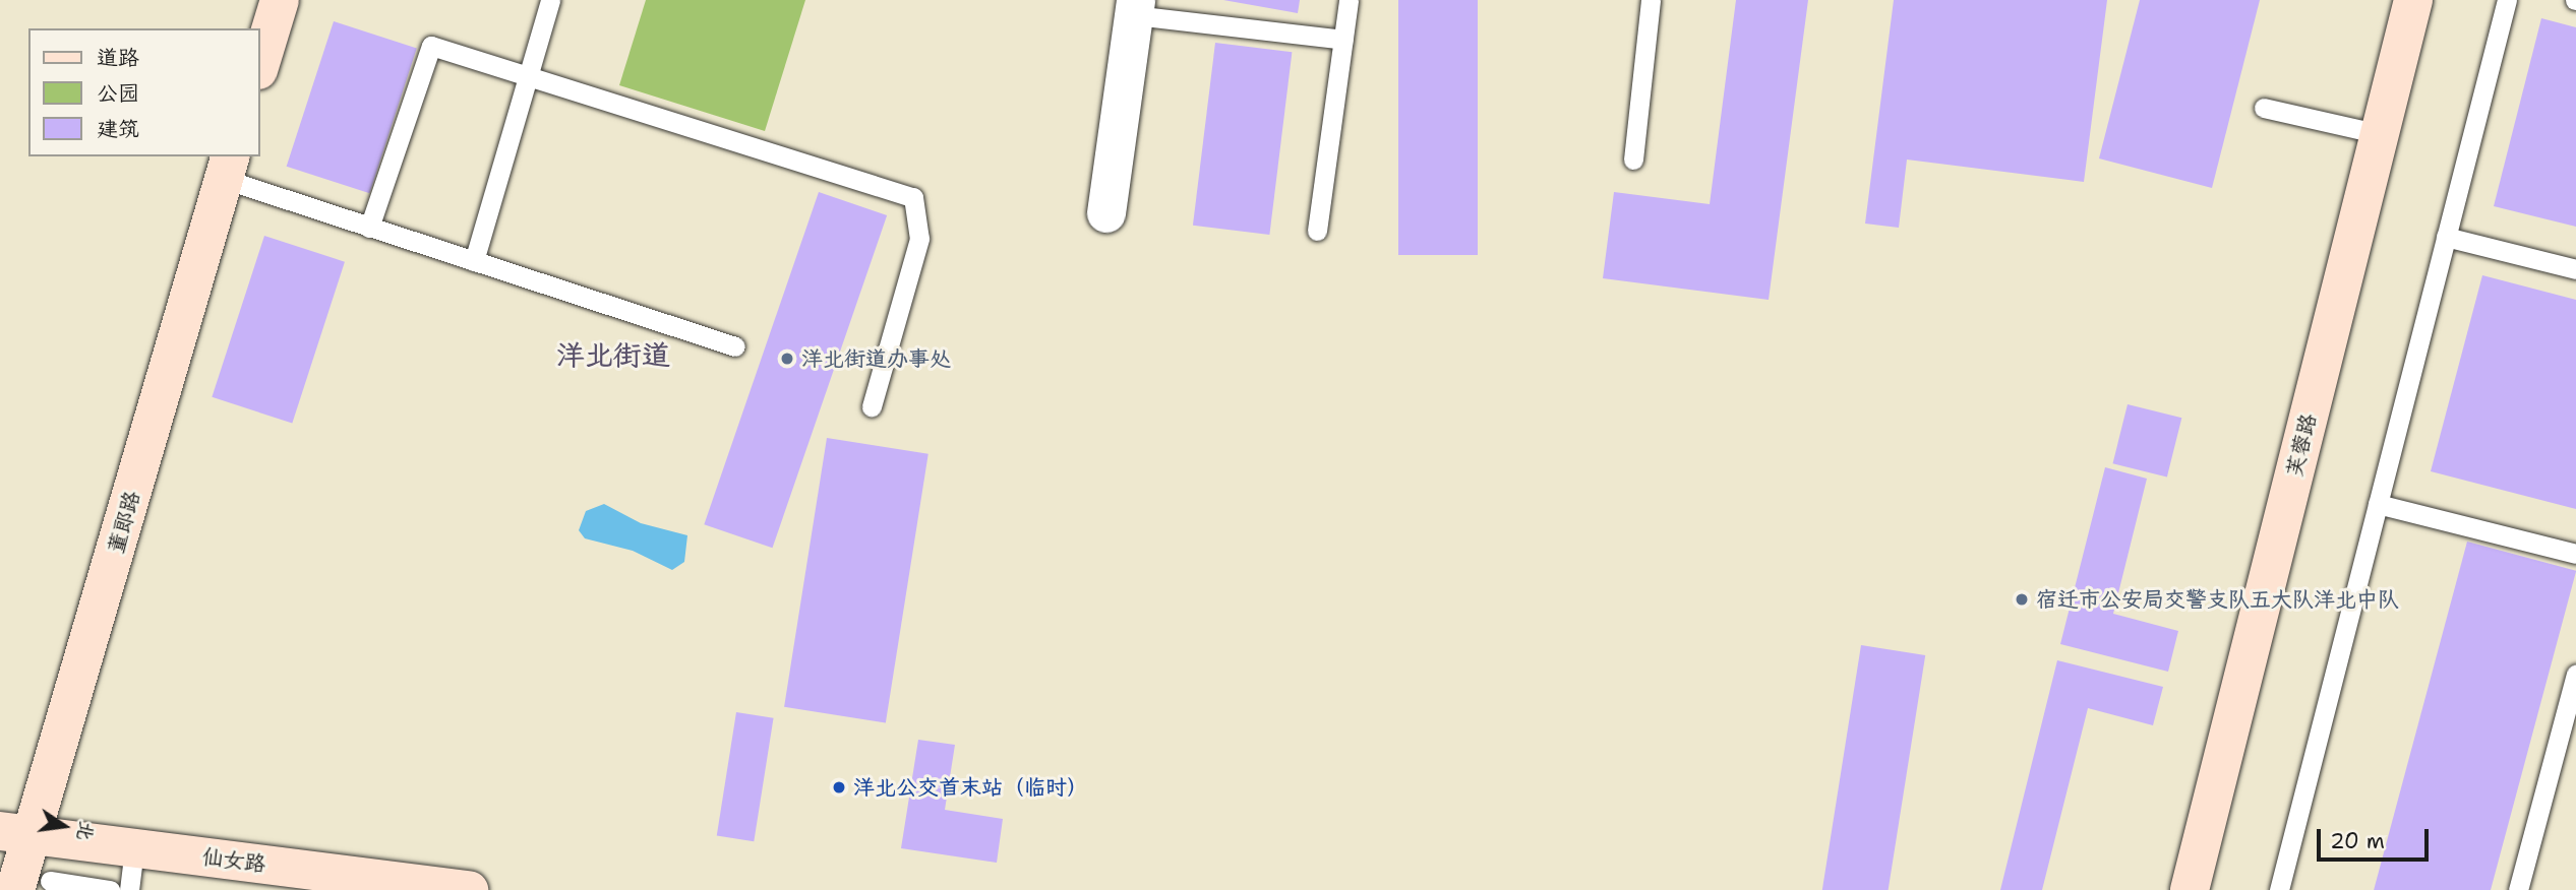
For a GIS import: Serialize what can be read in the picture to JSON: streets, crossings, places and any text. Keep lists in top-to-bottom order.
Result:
{
  "streets": {
    "street": ["芙蓉路", "董郎路", "仙女路"]
  },
  "crossings": [
    ["董郎路", "仙女路"]
  ],
  "districts": ["洋北街道"],
  "places": ["洋北街道办事处", "宿迁市公安局交警支队五大队洋北中队", "洋北公交首末站（临时）"],
  "legend": ["道路", "公园", "建筑"],
  "scale_bar": "20 m",
  "north": "right"
}
